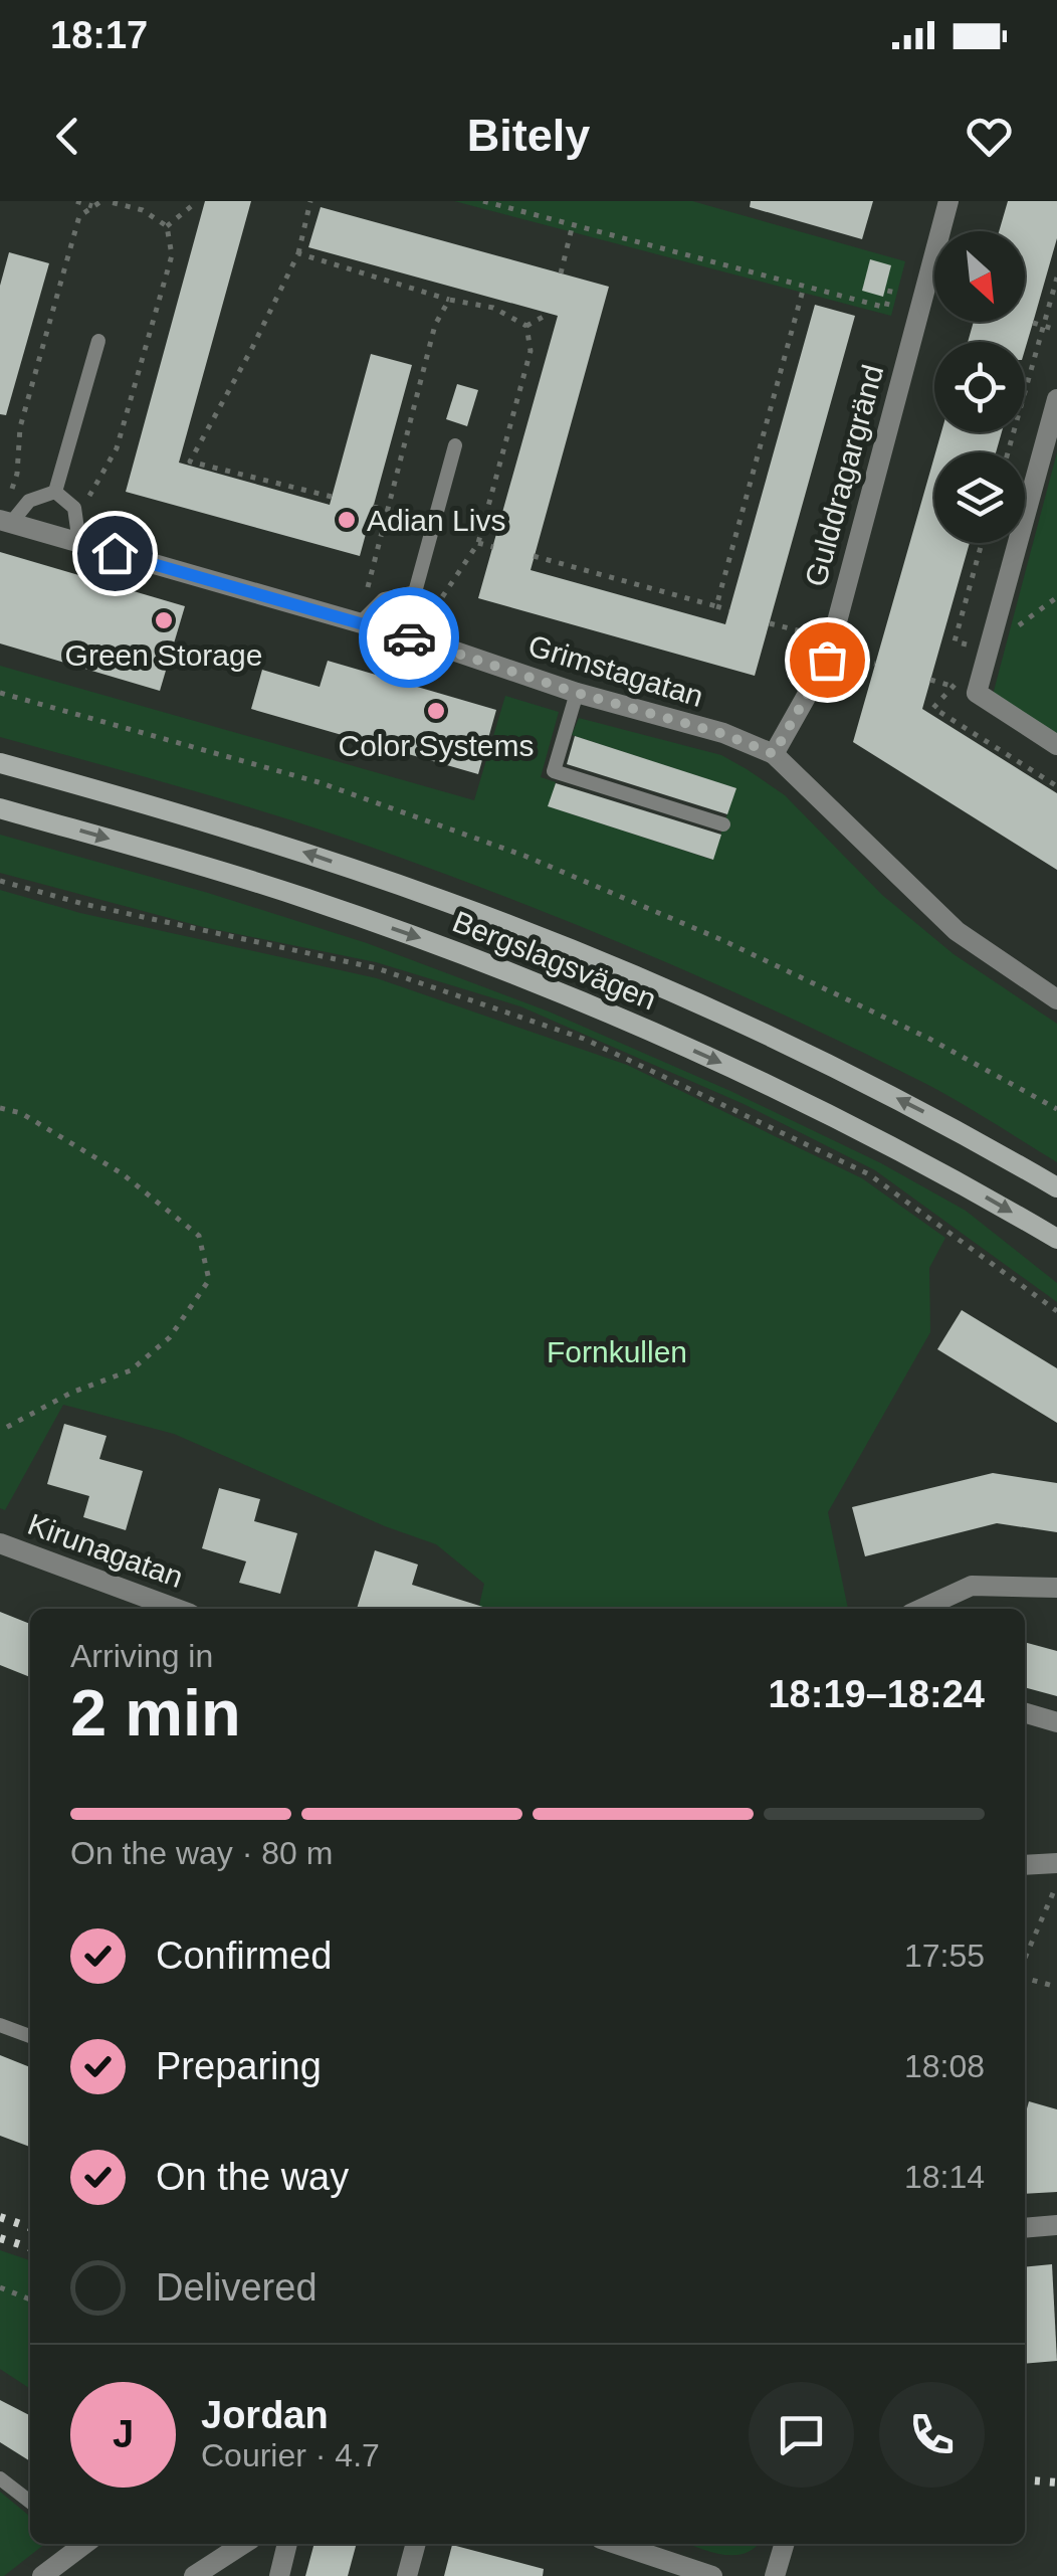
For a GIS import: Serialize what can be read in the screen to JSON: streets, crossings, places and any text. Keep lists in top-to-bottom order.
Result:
{
  "streets": {
    "main road": ["Bergslagsvägen"],
    "street": ["Gulddragargränd", "Grimstagatan", "Kirunagatan"]
  },
  "crossings": [
    ["Gulddragargränd", "Grimstagatan"]
  ],
  "parks": ["Fornkullen"],
  "places": ["Adian Livs", "Green Storage", "Color Systems"],
  "north": "bottom right",
  "page": {
    "status": "18:17",
    "header": "Bitely",
    "heading": ["2 min", "Arriving in", "18:19–18:24"],
    "panel": ["Jordan", "Courier · 4.7"],
    "bar": "On the way · 80 m",
    "list": [
      ["Confirmed", "17:55"],
      ["Preparing", "18:08"],
      ["On the way", "18:14"],
      "Delivered"
    ],
    "round": "J"
  }
}
